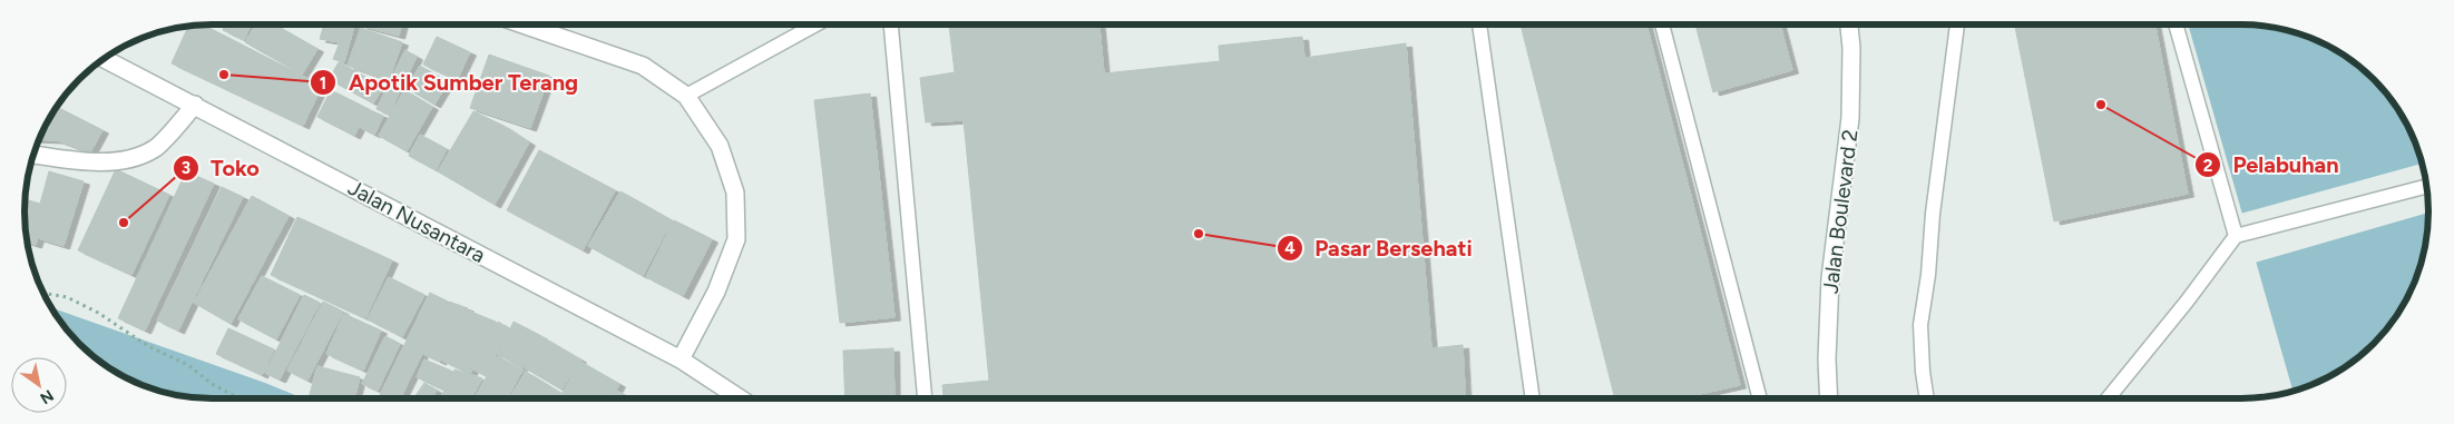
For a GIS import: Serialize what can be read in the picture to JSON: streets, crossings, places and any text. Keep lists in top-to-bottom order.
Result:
{
  "streets": {
    "street": ["Jalan Boulevard 2", "Jalan Nusantara"]
  },
  "places": [
    "Apotik Sumber Terang",
    "Pelabuhan",
    "Toko",
    "Pasar Bersehati"
  ],
  "north": "bottom right"
}
